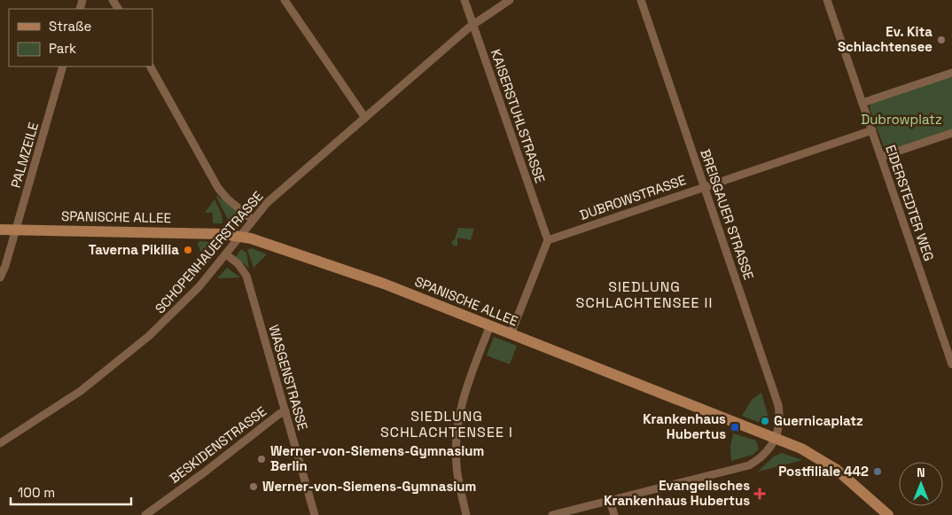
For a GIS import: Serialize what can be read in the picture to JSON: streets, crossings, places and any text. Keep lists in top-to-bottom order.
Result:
{
  "streets": {
    "main road": ["SPANISCHE ALLEE"],
    "street": [
      "KAISERSTUHLSTRASSE",
      "PALMZEILE",
      "DUBROWSTRASSE",
      "EIDERSTEDTER WEG",
      "BREISGAUER STRASSE",
      "SCHOPENHAUERSTRASSE",
      "WASGENSTRASSE",
      "BESKIDENSTRASSE"
    ]
  },
  "crossings": [
    ["KAISERSTUHLSTRASSE", "DUBROWSTRASSE"],
    ["KAISERSTUHLSTRASSE", "SCHOPENHAUERSTRASSE"],
    ["PALMZEILE", "SPANISCHE ALLEE"],
    ["DUBROWSTRASSE", "EIDERSTEDTER WEG"],
    ["DUBROWSTRASSE", "BREISGAUER STRASSE"],
    ["BREISGAUER STRASSE", "SPANISCHE ALLEE"],
    ["SPANISCHE ALLEE", "SCHOPENHAUERSTRASSE"],
    ["SCHOPENHAUERSTRASSE", "WASGENSTRASSE"],
    ["WASGENSTRASSE", "BESKIDENSTRASSE"]
  ],
  "districts": ["SIEDLUNG SCHLACHTENSEE II", "SIEDLUNG SCHLACHTENSEE I"],
  "parks": ["Dubrowplatz"],
  "places": {
    "other": [
      "Ev. Kita Schlachtensee",
      "Taverna Pikilia",
      "Guernicaplatz",
      "Werner-von-Siemens-Gymnasium Berlin",
      "Postfiliale 442",
      "Werner-von-Siemens-Gymnasium"
    ],
    "transit": ["Krankenhaus Hubertus"],
    "health": ["Evangelisches Krankenhaus Hubertus"]
  },
  "legend": ["Straße", "Park"],
  "scale_bar": "100 m",
  "north": "top"
}
